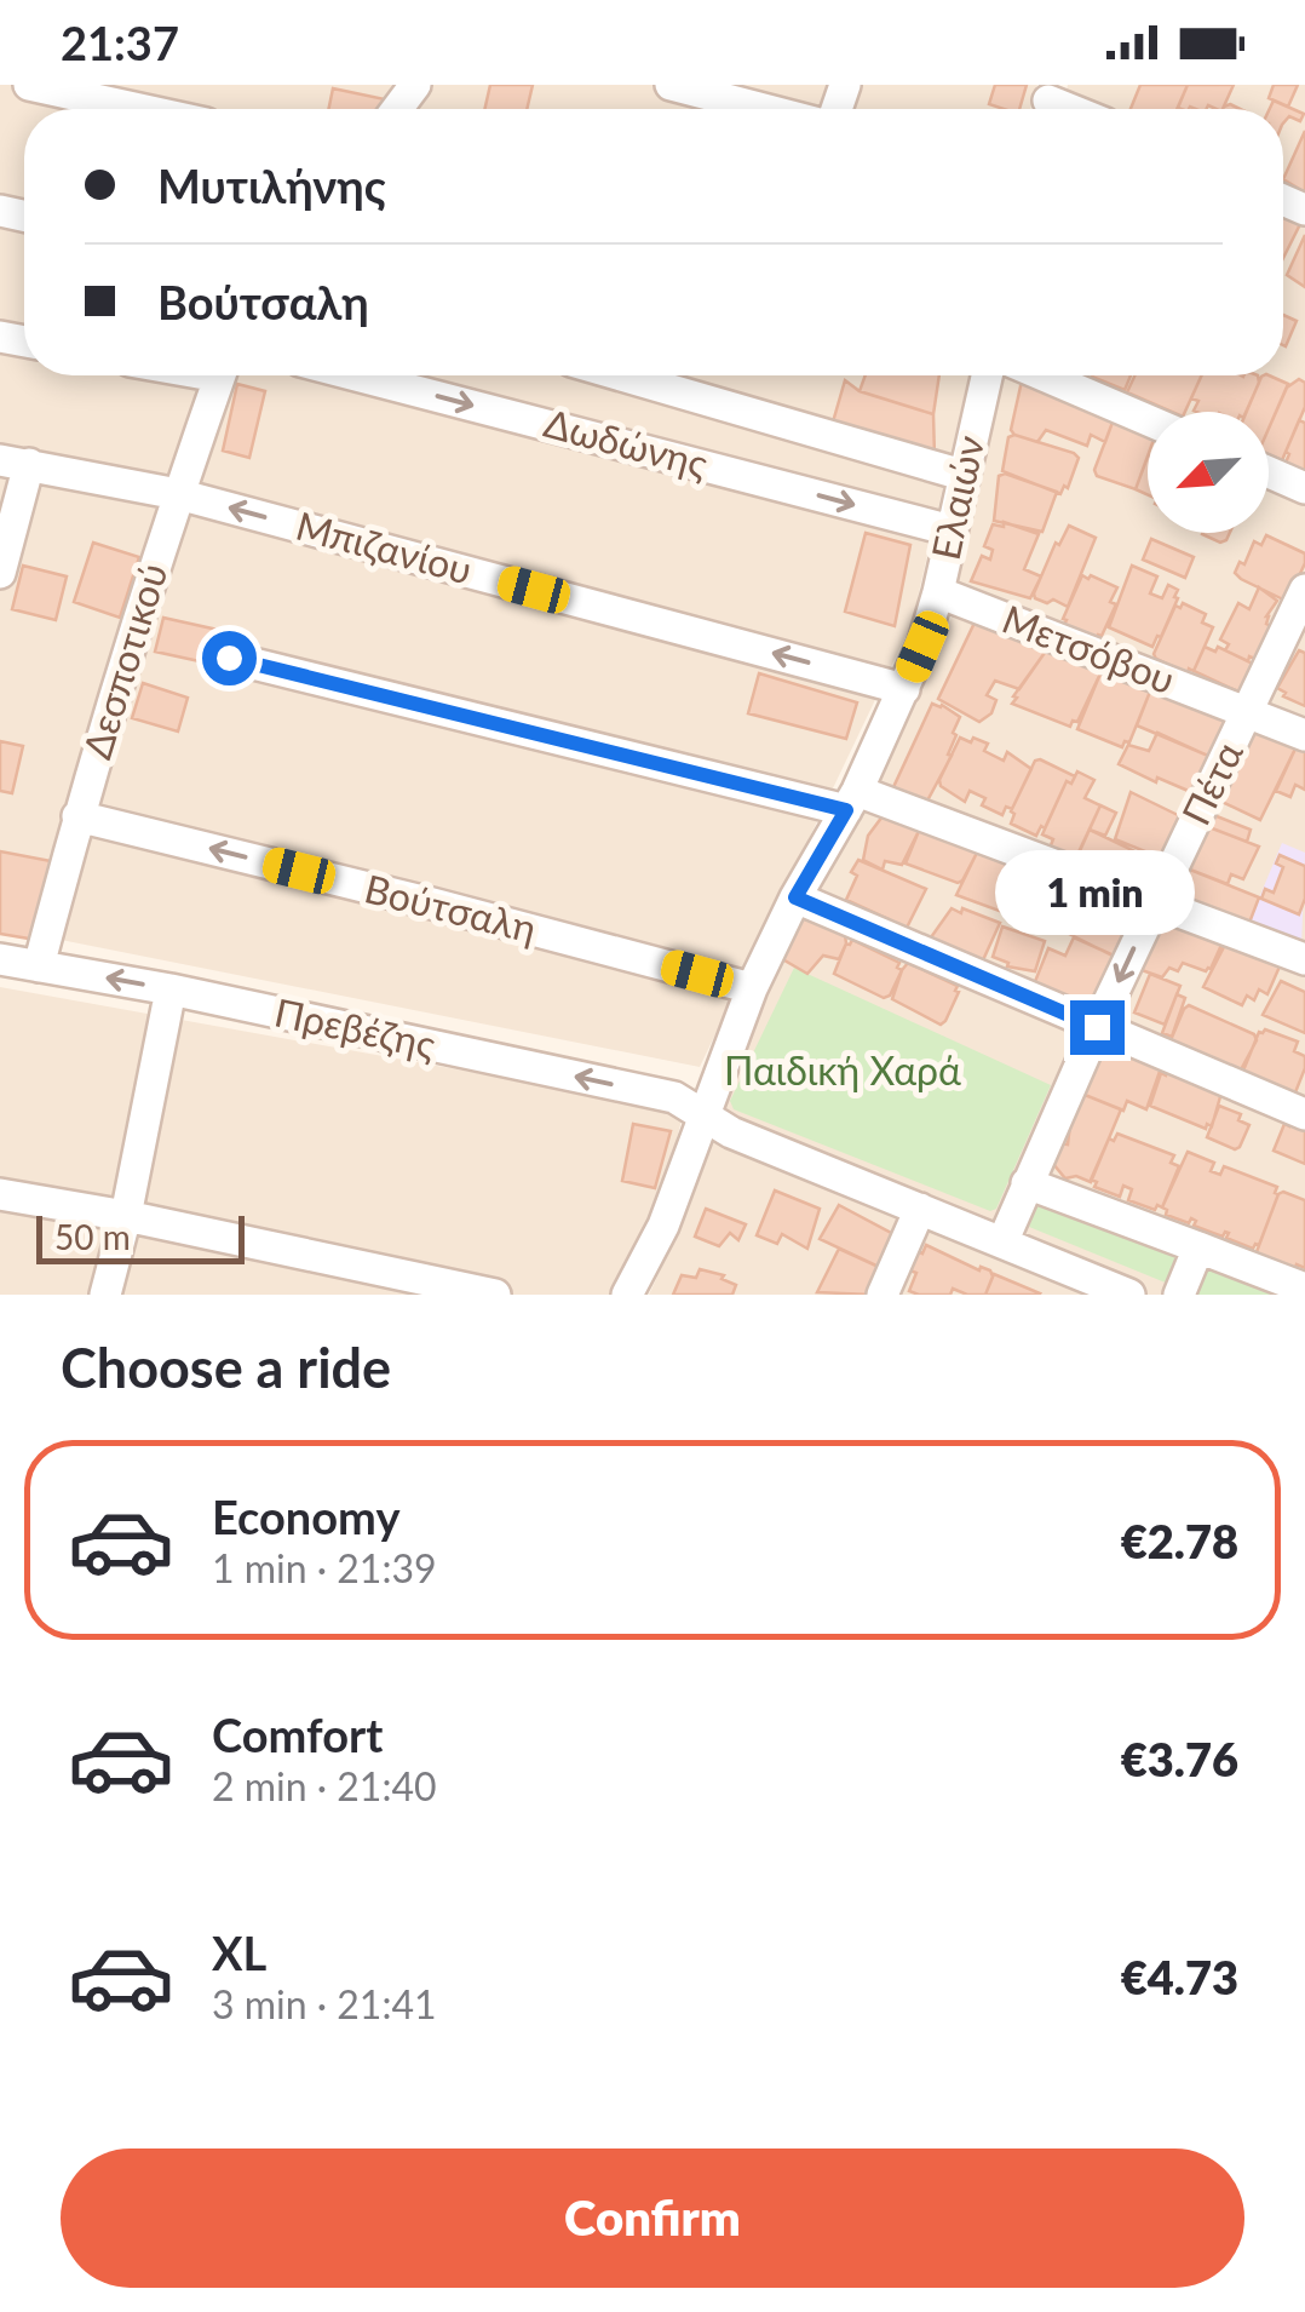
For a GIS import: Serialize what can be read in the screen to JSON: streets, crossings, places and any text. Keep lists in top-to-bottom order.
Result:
{
  "streets": {
    "street": [
      "Δωδώνης",
      "Ελαιών",
      "Μπιζανίου",
      "Μετσόβου",
      "Δεσποτικού",
      "Πέτα",
      "Βούτσαλη",
      "Πρεβέζης"
    ]
  },
  "crossings": [
    ["Δωδώνης", "Ελαιών"],
    ["Ελαιών", "Μπιζανίου"],
    ["Ελαιών", "Μετσόβου"],
    ["Ελαιών", "Βούτσαλη"],
    ["Ελαιών", "Πρεβέζης"],
    ["Μπιζανίου", "Δεσποτικού"],
    ["Μετσόβου", "Πέτα"],
    ["Δεσποτικού", "Βούτσαλη"],
    ["Δεσποτικού", "Πρεβέζης"],
    ["Πέτα", "Πρεβέζης"]
  ],
  "parks": ["Παιδική Χαρά"],
  "scale_bar": "50 m",
  "north": "bottom left",
  "page": {
    "status": "21:37",
    "banner": ["Μυτιλήνης", "Βούτσαλη"],
    "bubble": "1 min",
    "scale": "50 m",
    "heading": "Choose a ride",
    "list": [
      {
        "name": "Economy",
        "note": "1 min · 21:39",
        "value": "€2.78"
      },
      {
        "name": "Comfort",
        "note": "2 min · 21:40",
        "value": "€3.76"
      },
      {
        "name": "XL",
        "note": "3 min · 21:41",
        "value": "€4.73"
      }
    ],
    "buttons": "Confirm"
  }
}
